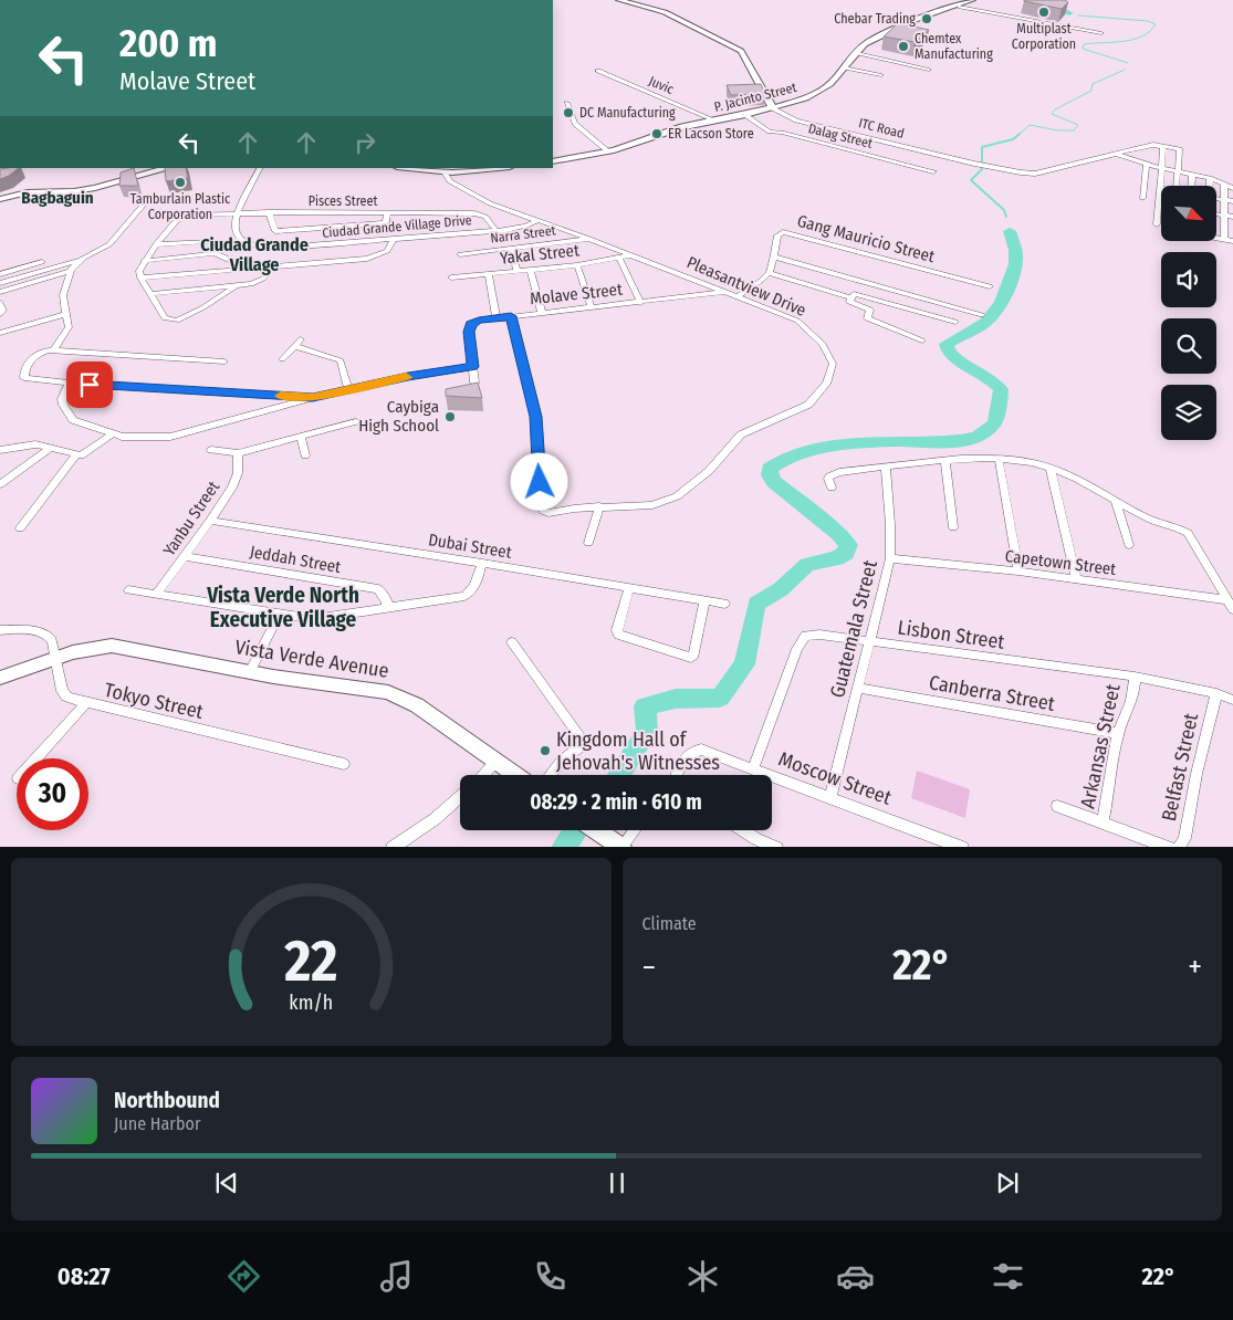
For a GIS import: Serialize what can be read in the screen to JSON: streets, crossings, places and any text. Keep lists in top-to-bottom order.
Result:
{
  "streets": {
    "street": [
      "Juvic",
      "P. Jacinto Street",
      "ITC Road",
      "Dalag Street",
      "Pisces Street",
      "Ciudad Grande Village Drive",
      "Narra Street",
      "Gang Mauricio Street",
      "Yakal Street",
      "Pleasantview Drive",
      "Molave Street",
      "Yanbu Street",
      "Dubai Street",
      "Jeddah Street",
      "Capetown Street",
      "Guatemala Street",
      "Lisbon Street",
      "Vista Verde Avenue",
      "Canberra Street",
      "Tokyo Street",
      "Arkansas Street",
      "Belfast Street",
      "Moscow Street"
    ]
  },
  "crossings": [
    ["Juvic", "P. Jacinto Street"],
    ["P. Jacinto Street", "ITC Road"],
    ["P. Jacinto Street", "Dalag Street"],
    ["Pisces Street", "Ciudad Grande Village Drive"],
    ["Ciudad Grande Village Drive", "Pleasantview Drive"],
    ["Narra Street", "Pleasantview Drive"],
    ["Yakal Street", "Pleasantview Drive"],
    ["Pleasantview Drive", "Molave Street"],
    ["Yanbu Street", "Dubai Street"],
    ["Yanbu Street", "Jeddah Street"],
    ["Capetown Street", "Guatemala Street"],
    ["Guatemala Street", "Lisbon Street"],
    ["Guatemala Street", "Canberra Street"],
    ["Guatemala Street", "Moscow Street"],
    ["Lisbon Street", "Arkansas Street"],
    ["Lisbon Street", "Belfast Street"],
    ["Lisbon Street", "Moscow Street"],
    ["Vista Verde Avenue", "Tokyo Street"],
    ["Canberra Street", "Arkansas Street"]
  ],
  "districts": ["Bagbaguin", "Ciudad Grande Village", "Vista Verde North Executive Village"],
  "places": [
    "Multiplast Corporation",
    "Chebar Trading",
    "Chemtex Manufacturing",
    "DC Manufacturing",
    "ER Lacson Store",
    "Tamburlain Plastic Corporation",
    "Caybiga High School",
    "Kingdom Hall of Jehovah's Witnesses"
  ],
  "north": "bottom right",
  "page": {
    "turn": ["200 m", "Molave Street"],
    "limit": "30",
    "trip": "08:29 · 2 min · 610 m",
    "tile": "Climate",
    "heat": ["−", "22°", "+"],
    "song": ["Northbound", "June Harbor"],
    "tabs": ["08:27", "22°"],
    "gauge": ["22", "km/h"]
  }
}
